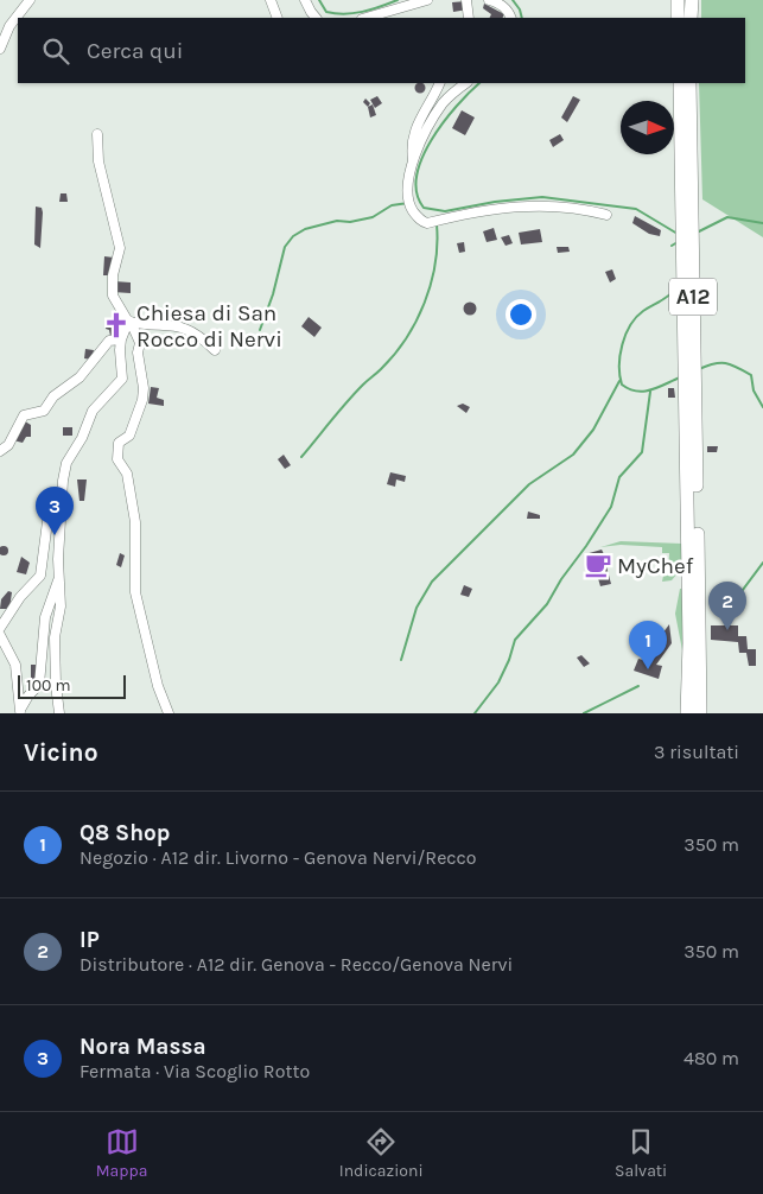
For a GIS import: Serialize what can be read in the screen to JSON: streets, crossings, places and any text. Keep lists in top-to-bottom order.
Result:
{
  "streets": {
    "highway": ["A12"]
  },
  "places": {
    "church": ["Chiesa di San Rocco di Nervi"],
    "cafe": ["MyChef"]
  },
  "scale_bar": "100 m",
  "north": "right",
  "page": {
    "search": "Cerca qui",
    "pins": ["3", "2", "1"],
    "scale": "100 m",
    "heading": ["Vicino", "3 risultati"],
    "list": [
      {
        "mark": "1",
        "name": "Q8 Shop",
        "note": "Negozio · A12 dir. Livorno - Genova Nervi/Recco",
        "value": "350 m"
      },
      {
        "mark": "2",
        "name": "IP",
        "note": "Distributore · A12 dir. Genova - Recco/Genova Nervi",
        "value": "350 m"
      },
      {
        "mark": "3",
        "name": "Nora Massa",
        "note": "Fermata · Via Scoglio Rotto",
        "value": "480 m"
      }
    ],
    "nav": ["Mappa", "Indicazioni", "Salvati"]
  }
}
